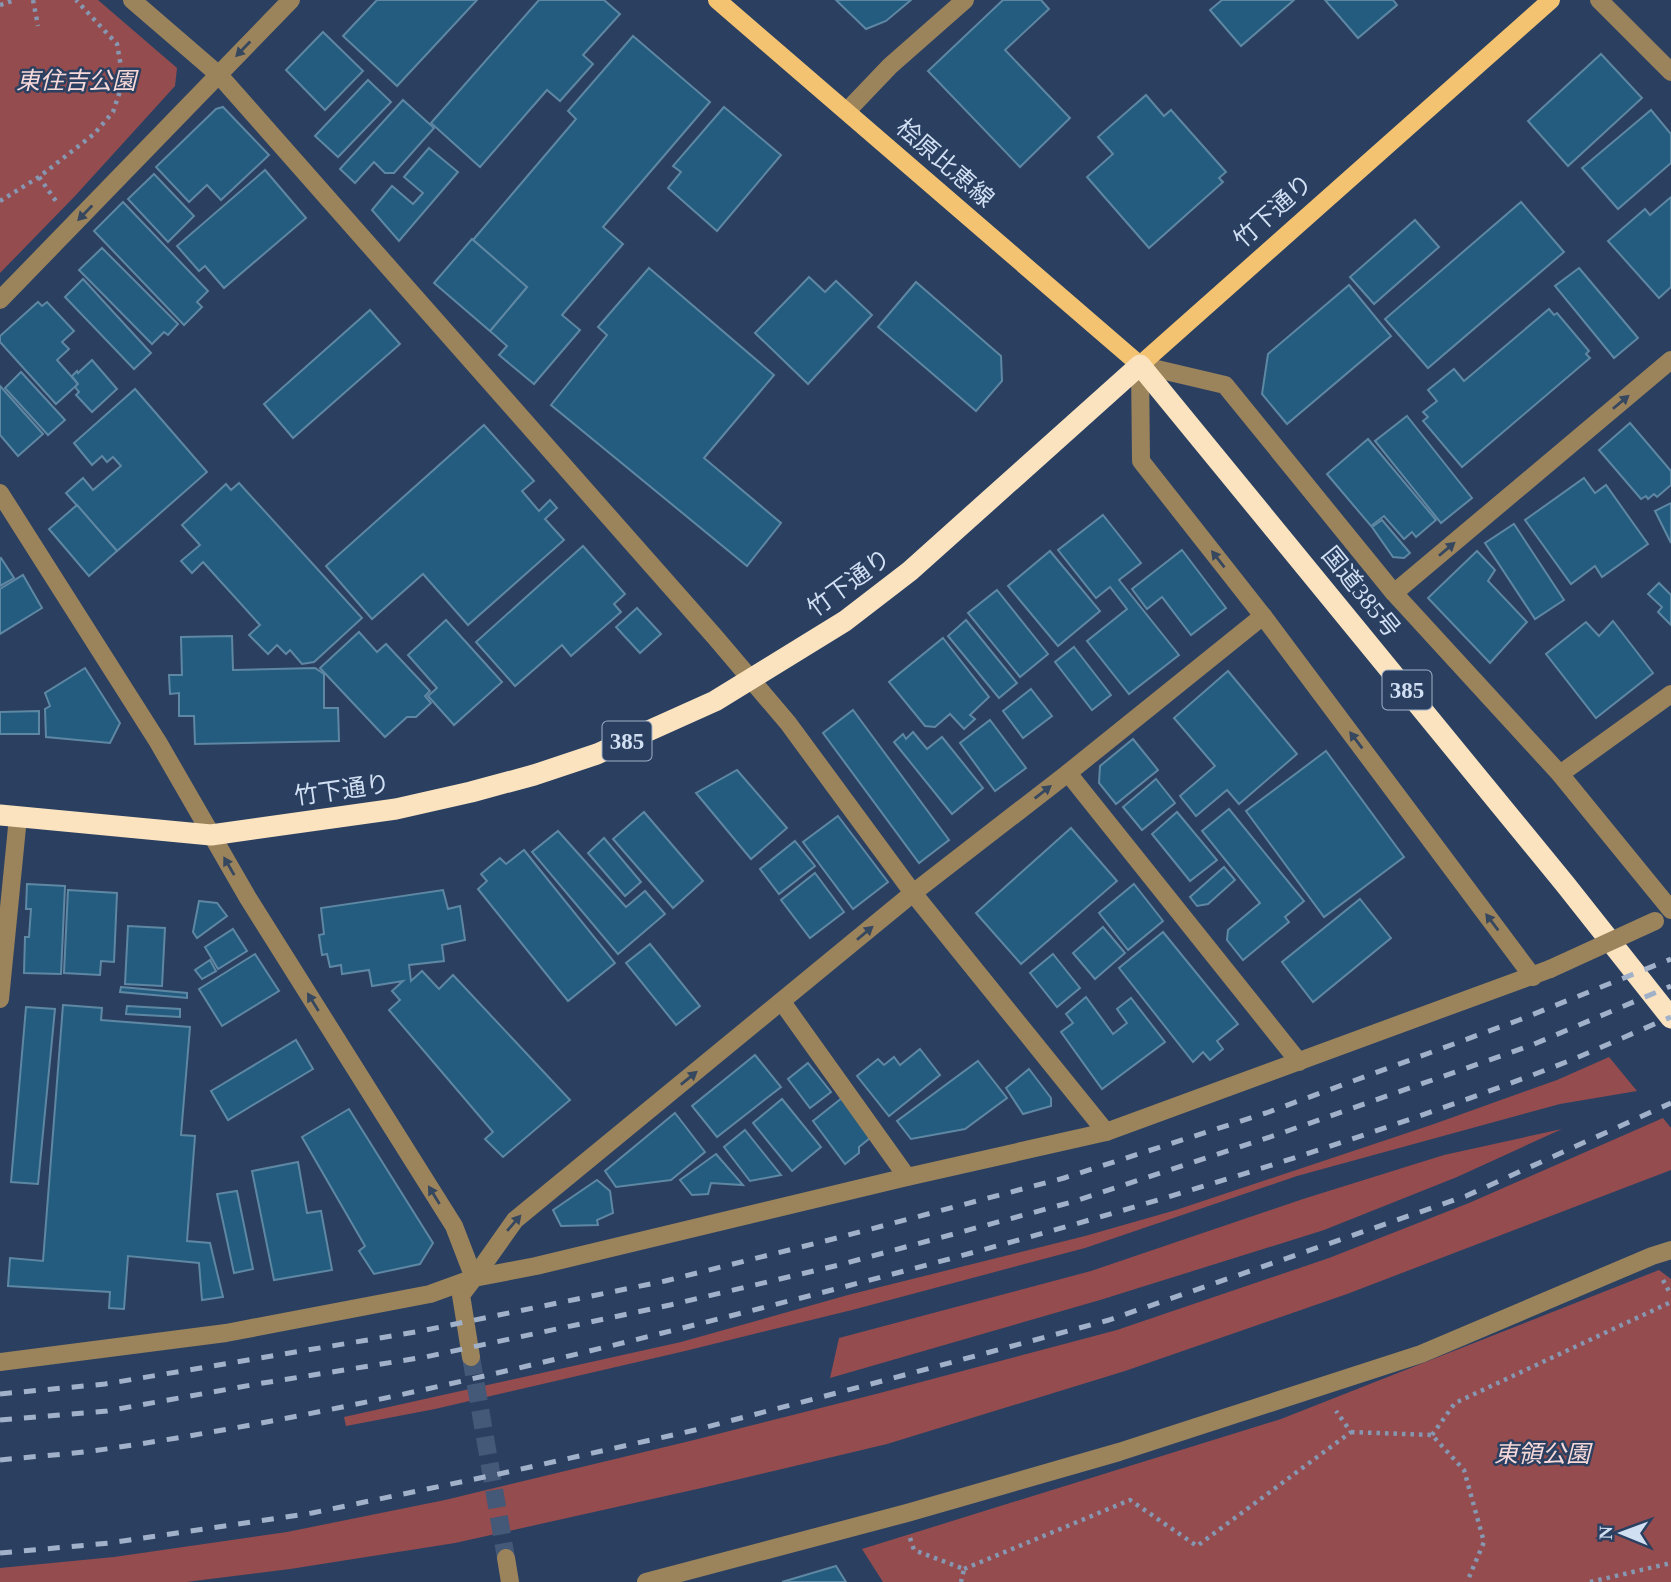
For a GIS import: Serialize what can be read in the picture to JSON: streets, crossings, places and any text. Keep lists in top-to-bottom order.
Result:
{
  "streets": {
    "highway": ["竹下通り", "国道385号", "385"],
    "main road": ["桧原比恵線"]
  },
  "crossings": [
    ["桧原比恵線", "竹下通り"],
    ["桧原比恵線", "国道385号"],
    ["竹下通り", "国道385号"]
  ],
  "parks": ["東住吉公園", "東領公園"],
  "north": "left"
}
